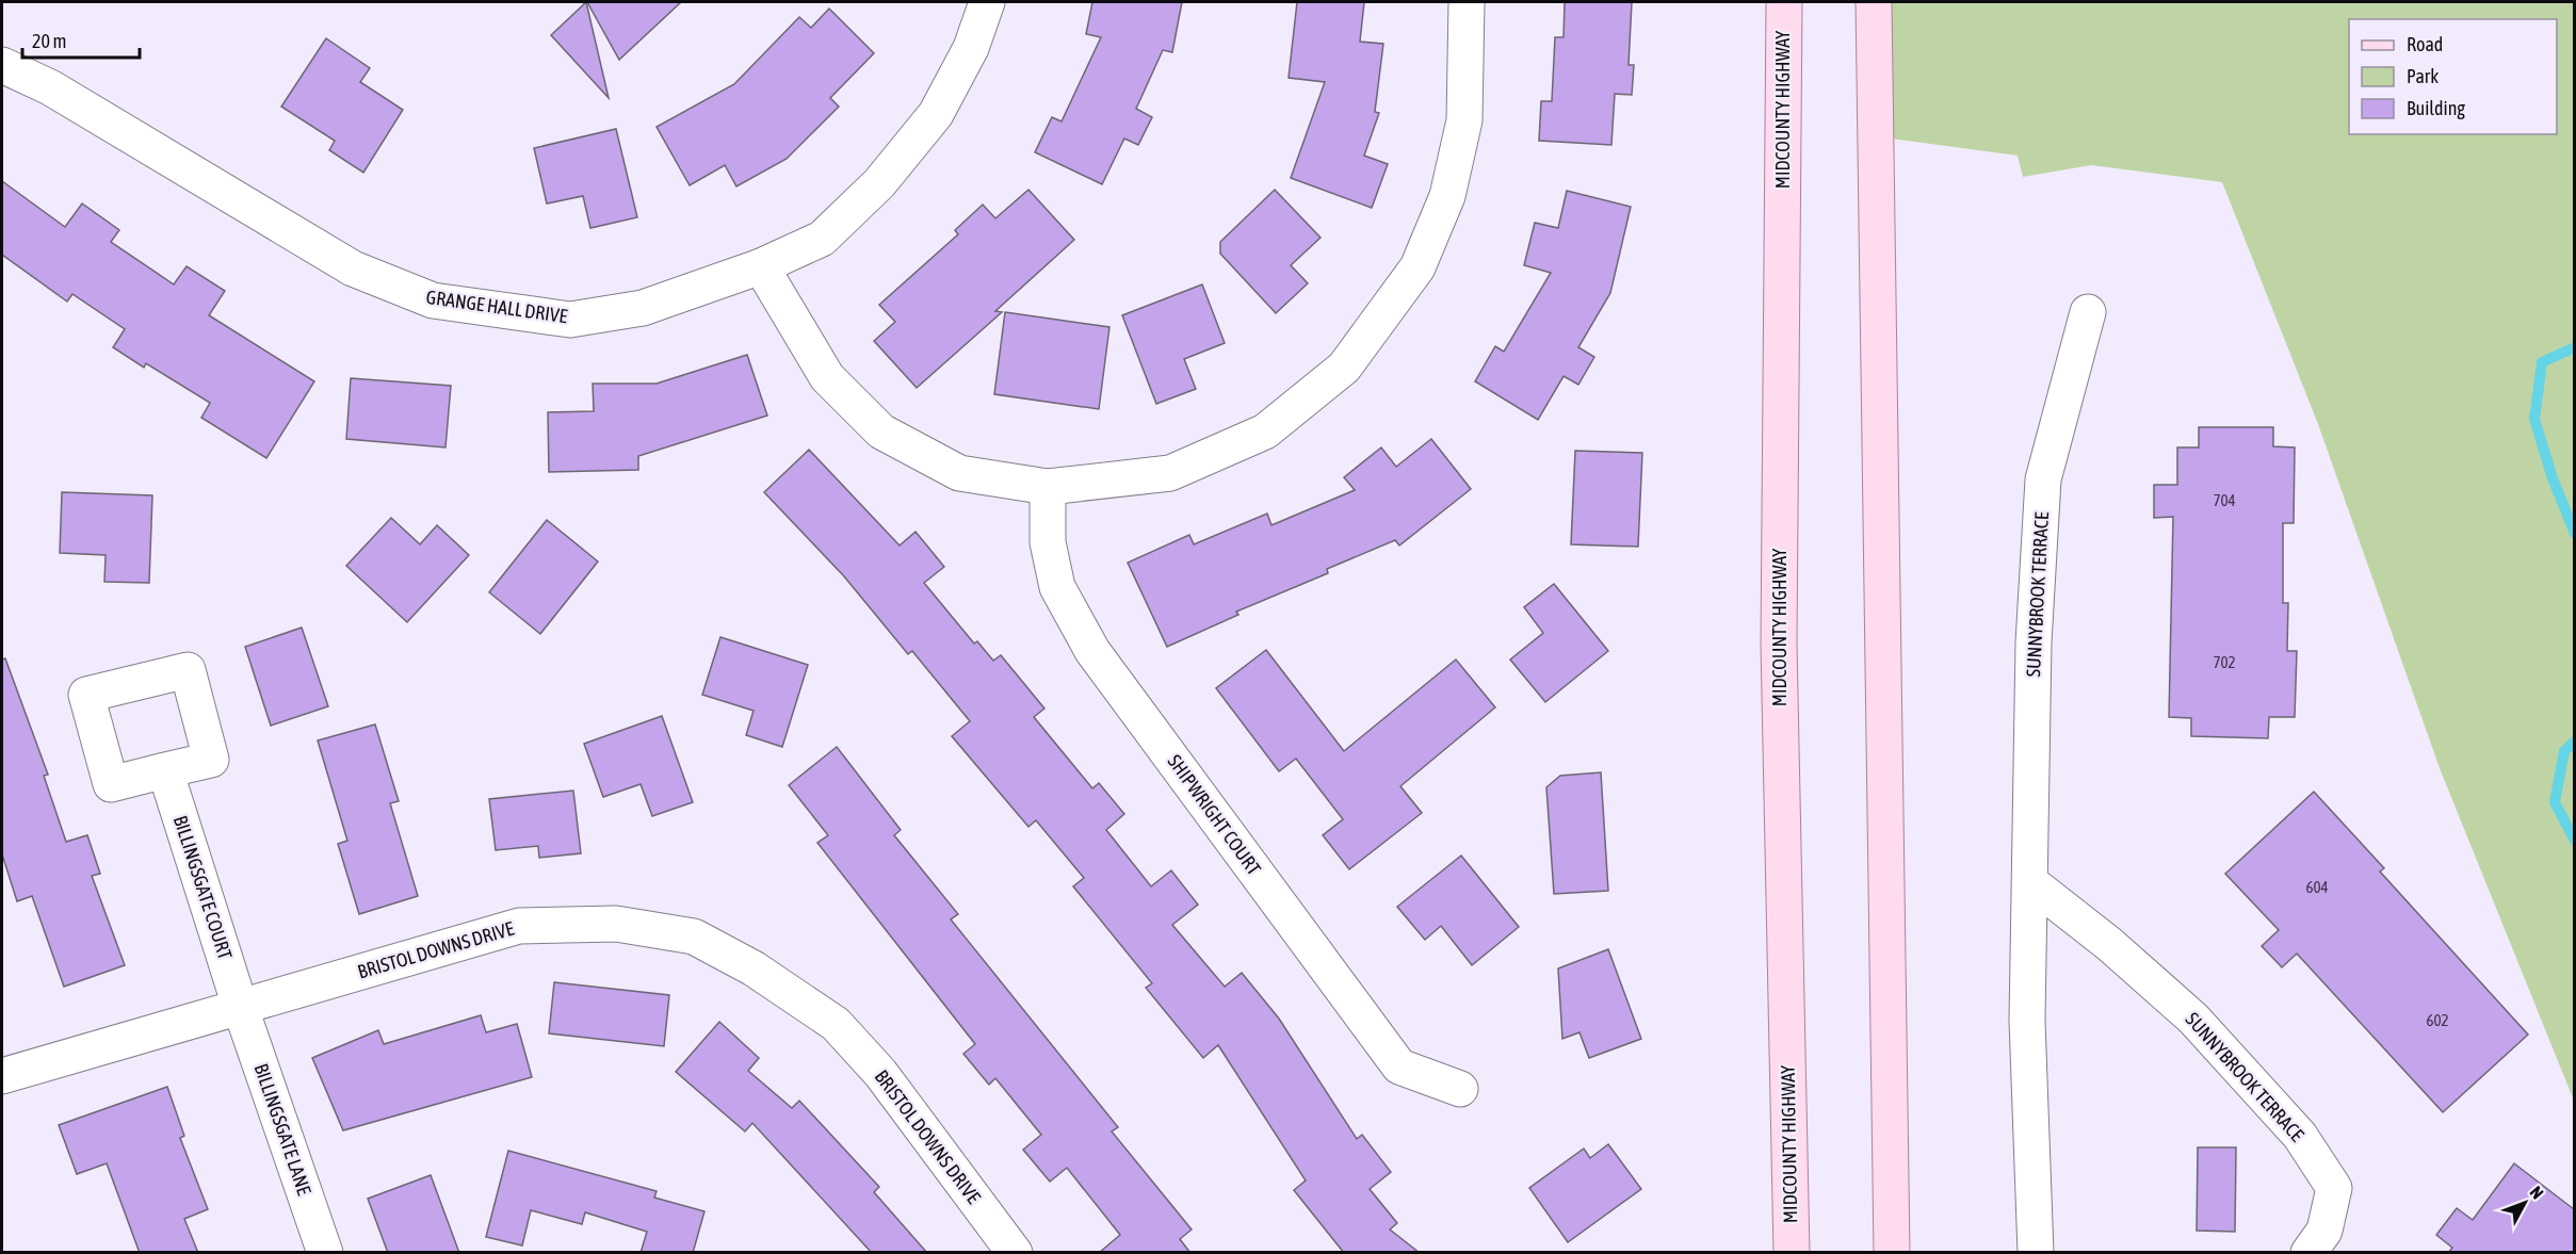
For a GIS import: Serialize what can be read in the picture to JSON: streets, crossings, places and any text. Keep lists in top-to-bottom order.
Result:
{
  "streets": {
    "main road": ["MIDCOUNTY HIGHWAY"],
    "street": [
      "GRANGE HALL DRIVE",
      "SUNNYBROOK TERRACE",
      "SHIPWRIGHT COURT",
      "BILLINGSGATE COURT",
      "BRISTOL DOWNS DRIVE",
      "BILLINGSGATE LANE"
    ]
  },
  "crossings": [
    ["BILLINGSGATE COURT", "BRISTOL DOWNS DRIVE"],
    ["BILLINGSGATE COURT", "BILLINGSGATE LANE"],
    ["BRISTOL DOWNS DRIVE", "BILLINGSGATE LANE"]
  ],
  "house_numbers": [
    "704",
    "702",
    "604",
    "602"
  ],
  "legend": ["Road", "Park", "Building"],
  "scale_bar": "20 m",
  "north": "top right"
}
